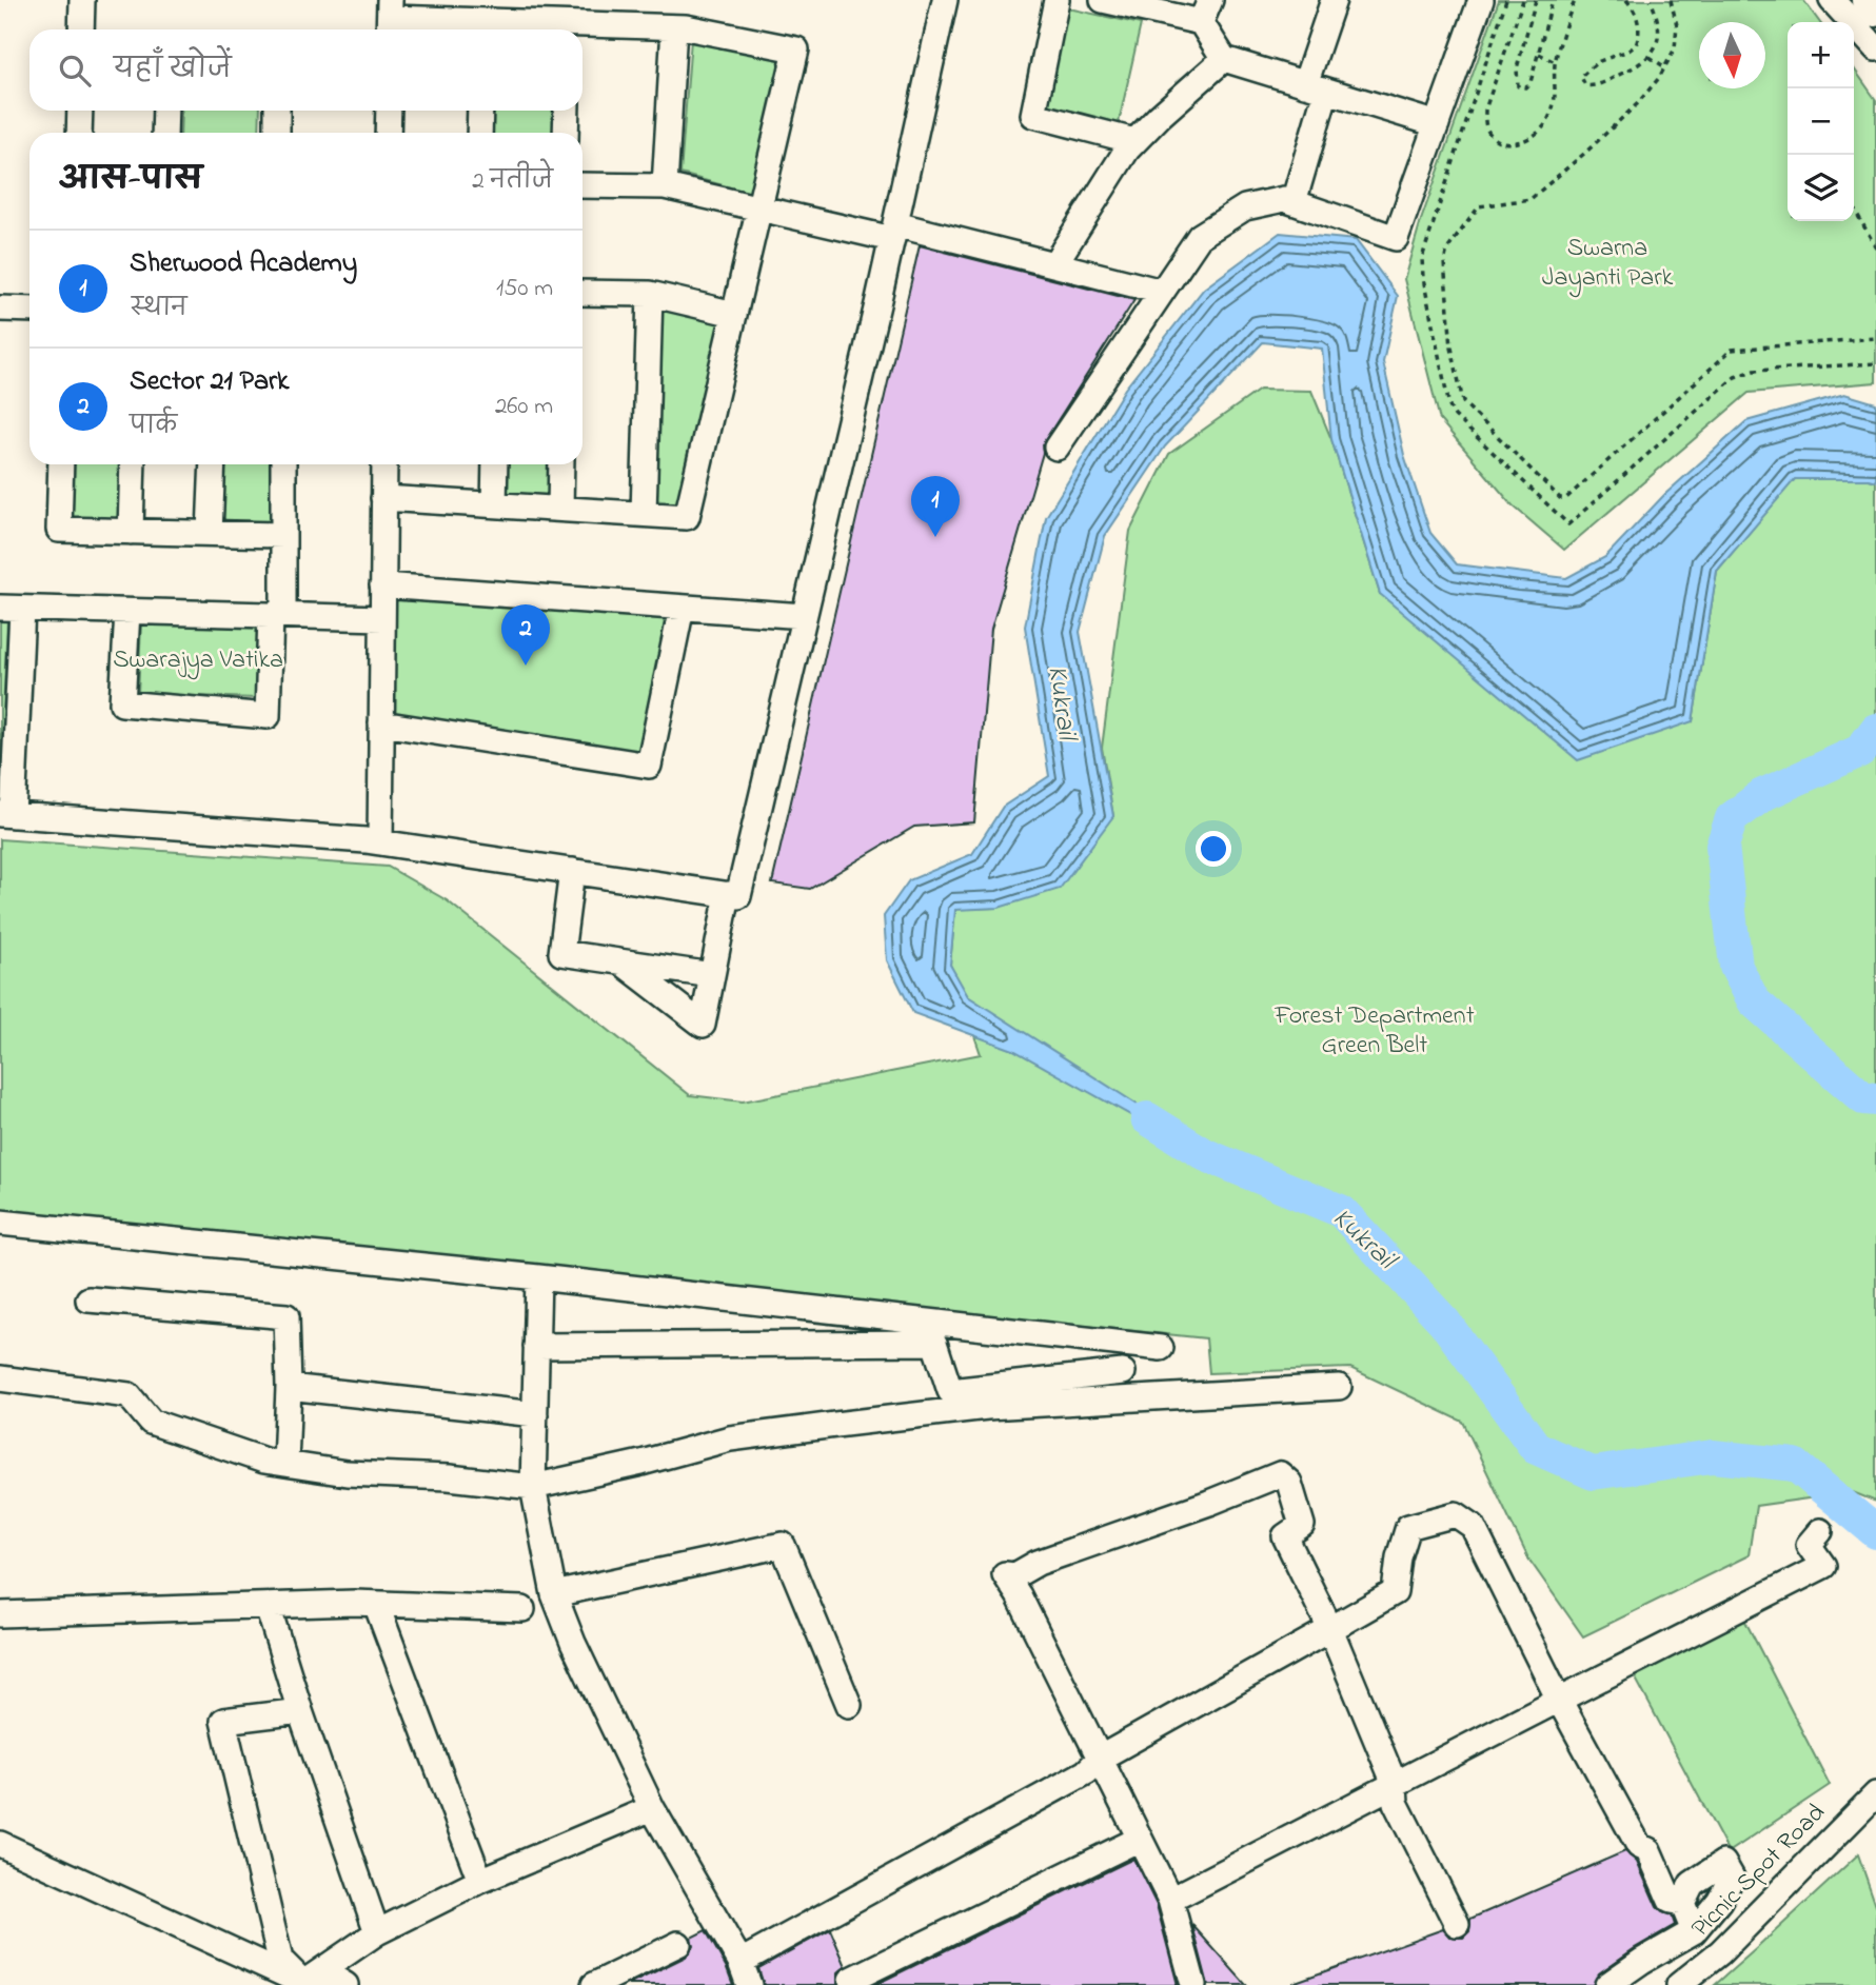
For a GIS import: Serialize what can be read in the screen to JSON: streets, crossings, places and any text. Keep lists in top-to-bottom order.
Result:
{
  "streets": {
    "street": ["Picnic Spot Road"]
  },
  "water": ["Kukrail"],
  "parks": ["Swarna Jayanti Park", "Swarajya Vatika", "Forest Department Green Belt"],
  "north": "bottom",
  "page": {
    "map_buttons": ["+", "−"],
    "search": "यहाँ खोजें",
    "heading": ["आस-पास", "2 नतीजे"],
    "list": [
      {
        "mark": "1",
        "name": "Sherwood Academy",
        "note": "स्थान",
        "value": "150 m"
      },
      {
        "mark": "2",
        "name": "Sector 21 Park",
        "note": "पार्क",
        "value": "260 m"
      }
    ],
    "pins": ["1", "2"]
  }
}
